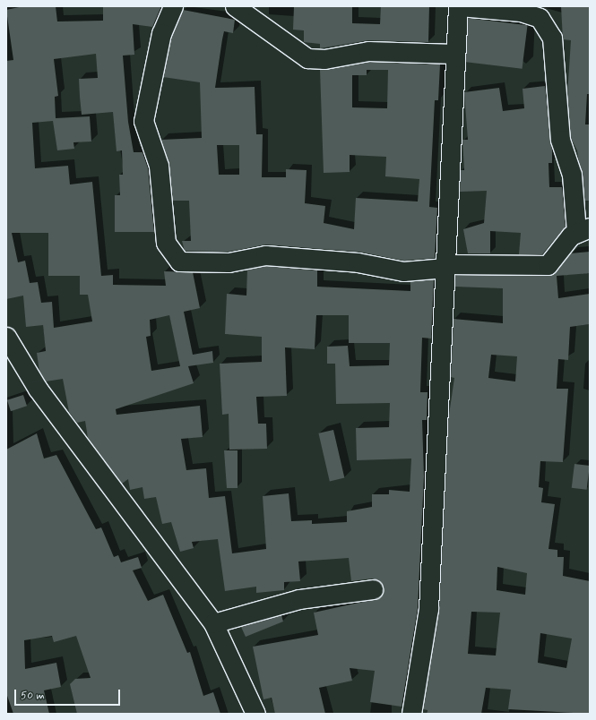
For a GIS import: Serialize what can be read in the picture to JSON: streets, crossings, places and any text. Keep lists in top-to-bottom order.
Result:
{
  "scale_bar": "50 m"
}
